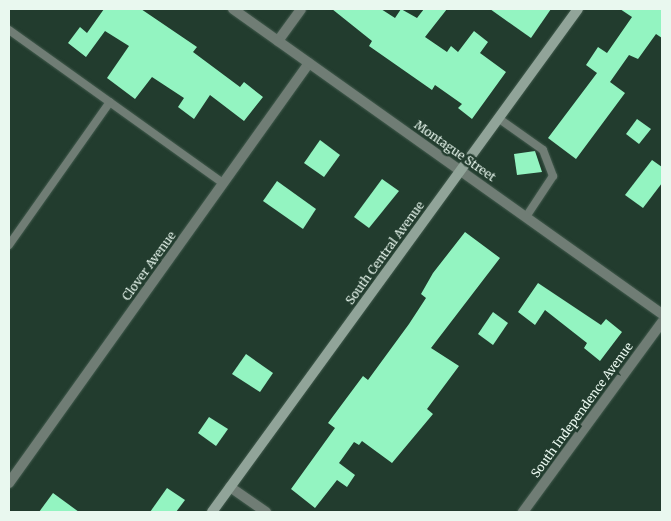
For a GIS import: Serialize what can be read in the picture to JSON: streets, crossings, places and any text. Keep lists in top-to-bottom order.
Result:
{
  "streets": {
    "main road": ["South Central Avenue"],
    "street": ["Montague Street", "Clover Avenue", "South Independence Avenue"]
  },
  "crossings": [
    ["Montague Street", "South Central Avenue"],
    ["Montague Street", "Clover Avenue"]
  ]
}
